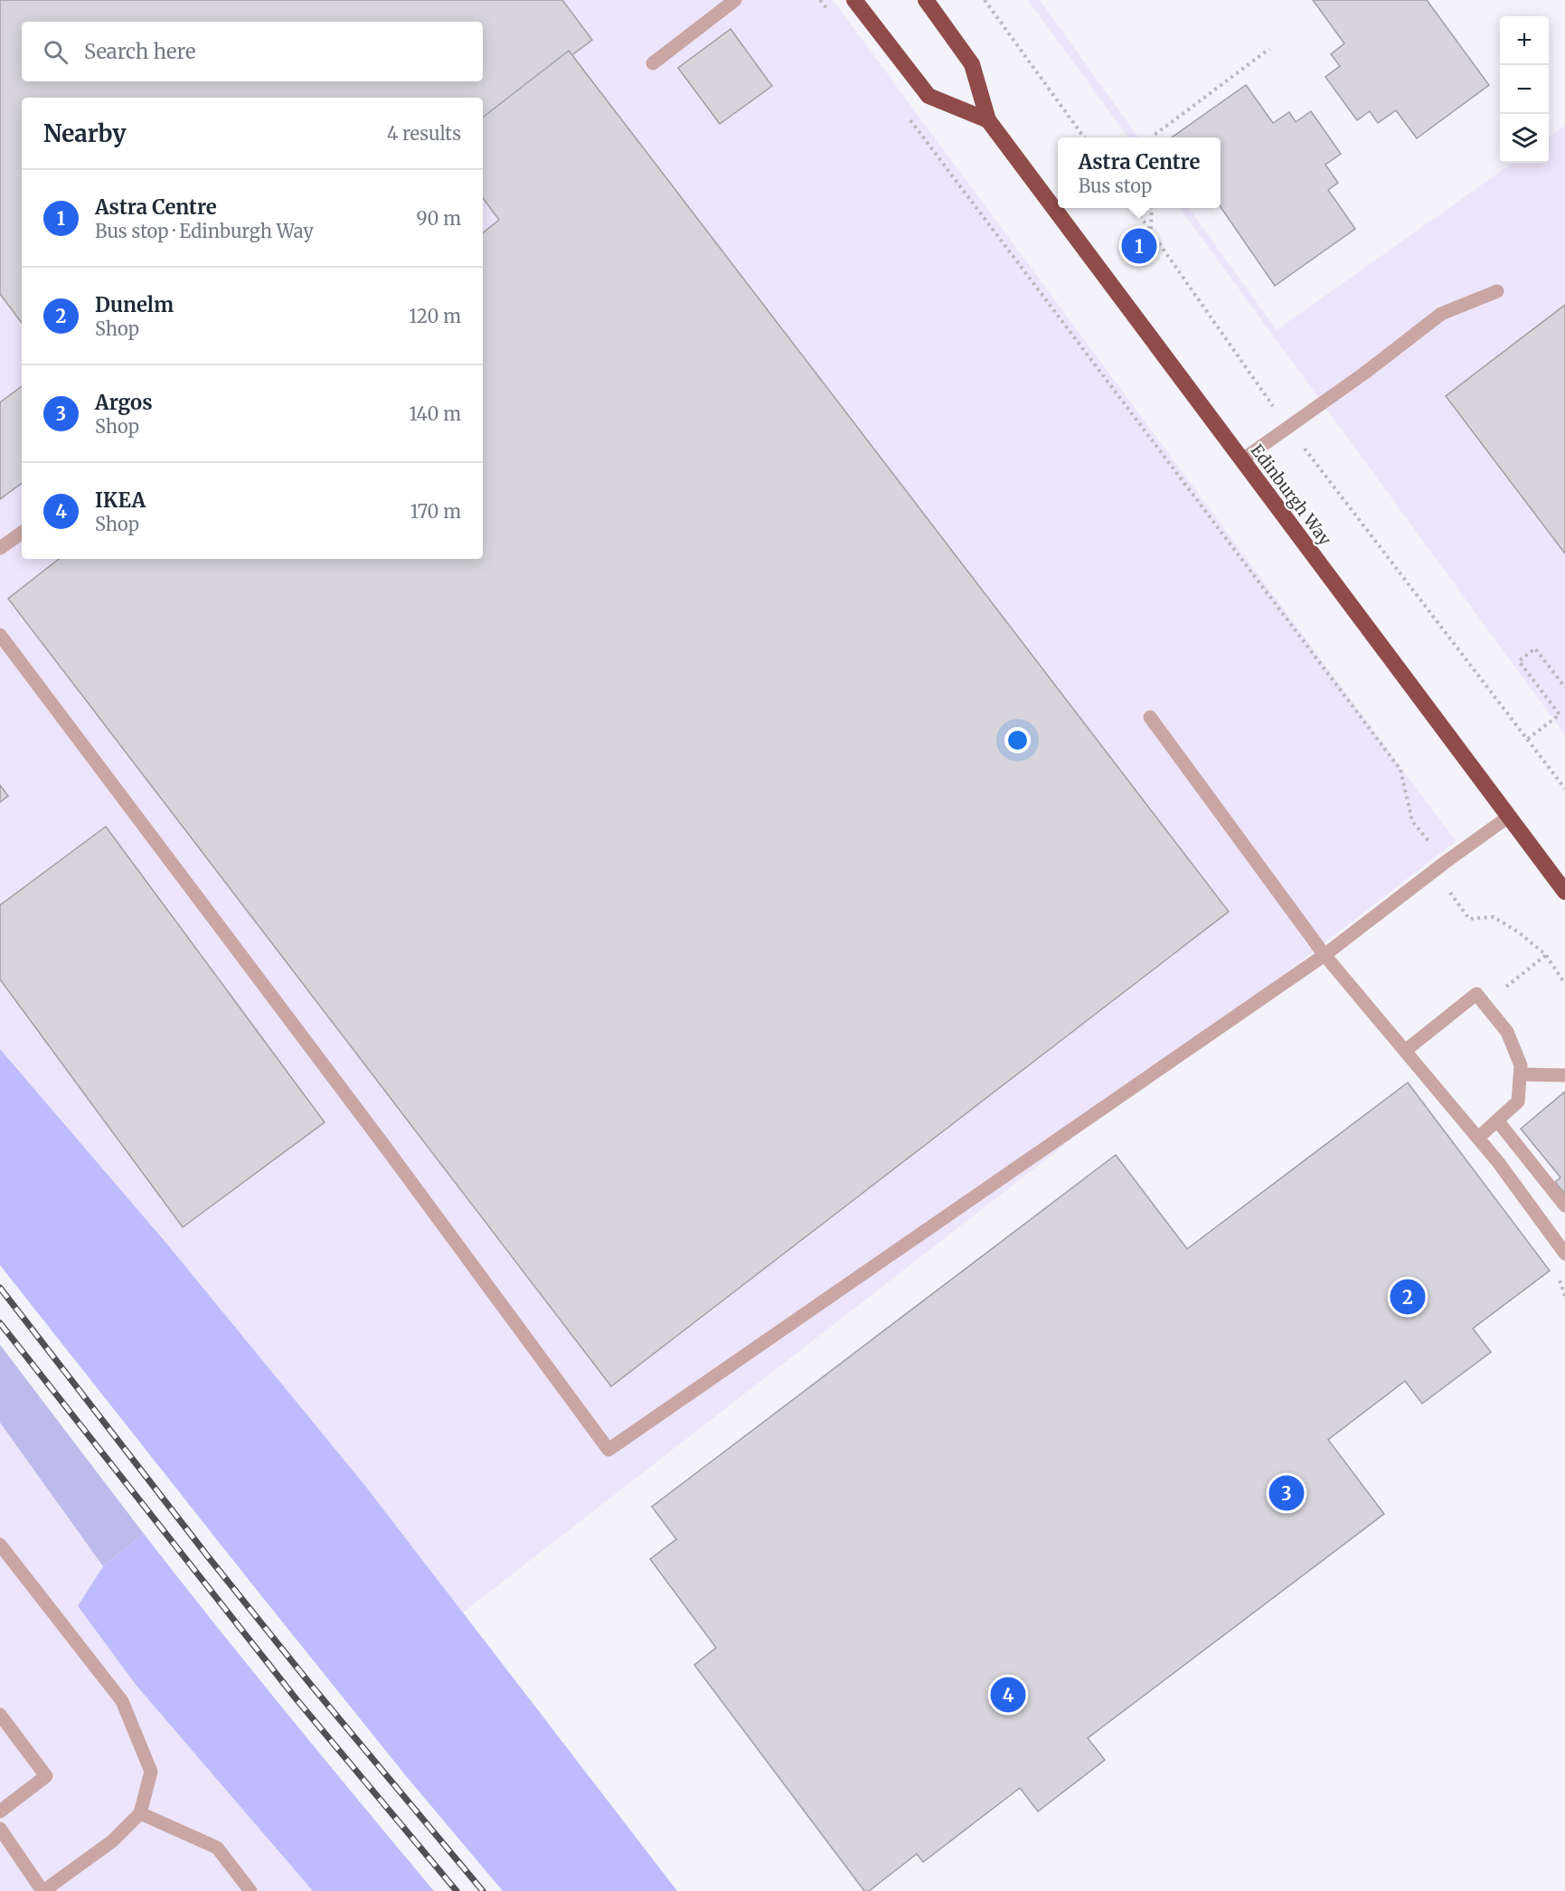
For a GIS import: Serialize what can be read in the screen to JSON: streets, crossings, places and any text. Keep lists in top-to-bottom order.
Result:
{
  "streets": {
    "highway": ["Edinburgh Way"]
  },
  "page": {
    "map_buttons": ["+", "−"],
    "search": "Search here",
    "heading": ["Nearby", "4 results"],
    "popup": ["Astra Centre", "Bus stop"],
    "list": [
      {
        "mark": "1",
        "name": "Astra Centre",
        "note": "Bus stop · Edinburgh Way",
        "value": "90 m"
      },
      {
        "mark": "2",
        "name": "Dunelm",
        "note": "Shop",
        "value": "120 m"
      },
      {
        "mark": "3",
        "name": "Argos",
        "note": "Shop",
        "value": "140 m"
      },
      {
        "mark": "4",
        "name": "IKEA",
        "note": "Shop",
        "value": "170 m"
      }
    ],
    "pins": [
      "1",
      "2",
      "3",
      "4"
    ]
  }
}
